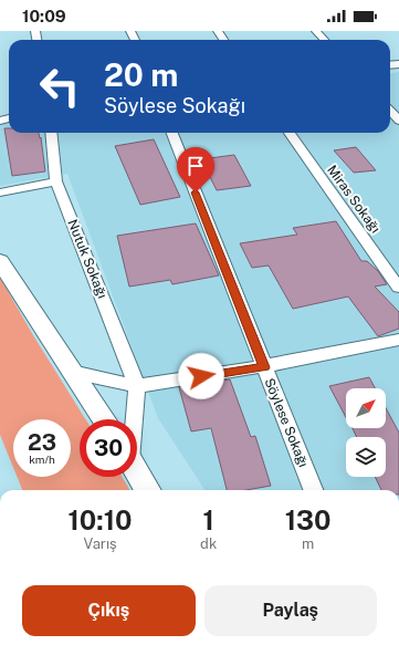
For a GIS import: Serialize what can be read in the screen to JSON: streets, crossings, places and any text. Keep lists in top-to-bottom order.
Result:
{
  "streets": {
    "street": ["Miras Sokağı", "Nutuk Sokağı", "Söylese Sokağı"]
  },
  "north": "top right",
  "page": {
    "status": "10:09",
    "turn": ["20 m", "Söylese Sokağı"],
    "speed": "23 km/h",
    "limit": "30",
    "eta": [
      "10:10",
      "Varış",
      "1",
      "dk",
      "130",
      "m"
    ],
    "buttons": ["Çıkış", "Paylaş"]
  }
}
